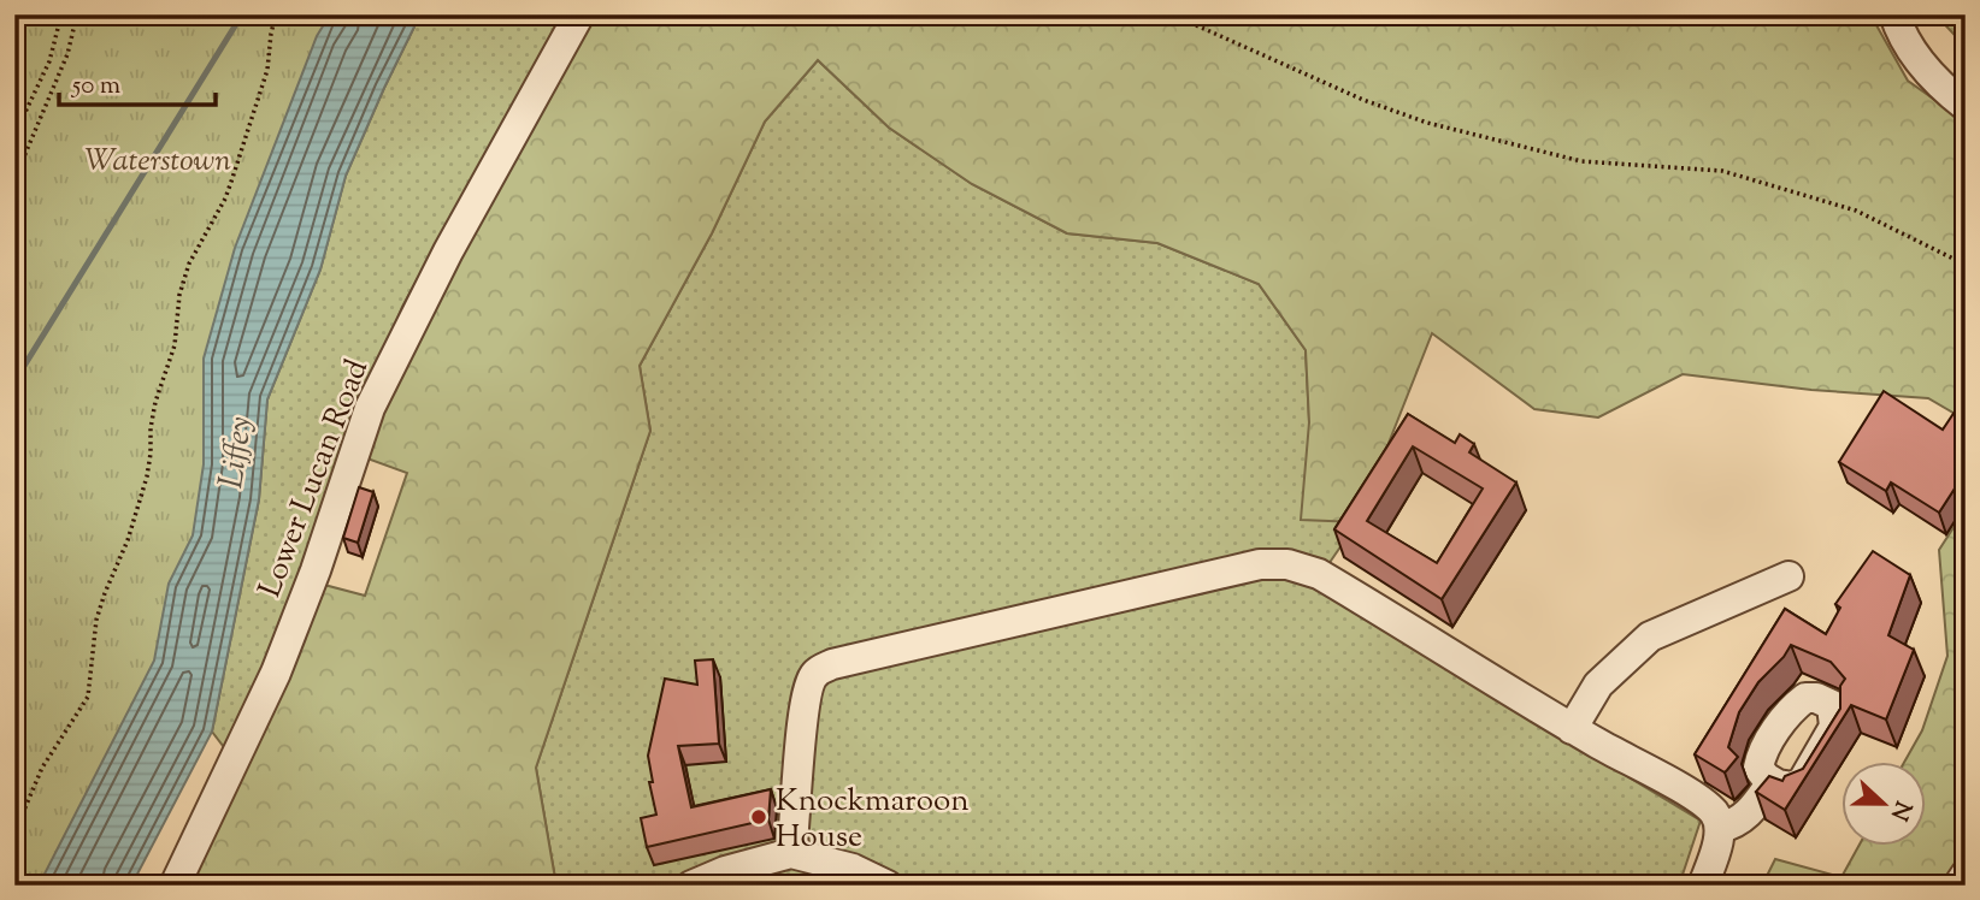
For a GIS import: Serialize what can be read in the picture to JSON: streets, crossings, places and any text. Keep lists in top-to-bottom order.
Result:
{
  "streets": {
    "street": ["Lower Lucan Road"]
  },
  "water": ["Liffey"],
  "parks": ["Waterstown"],
  "places": ["Knockmaroon House"],
  "scale_bar": "50 m",
  "north": "right"
}
